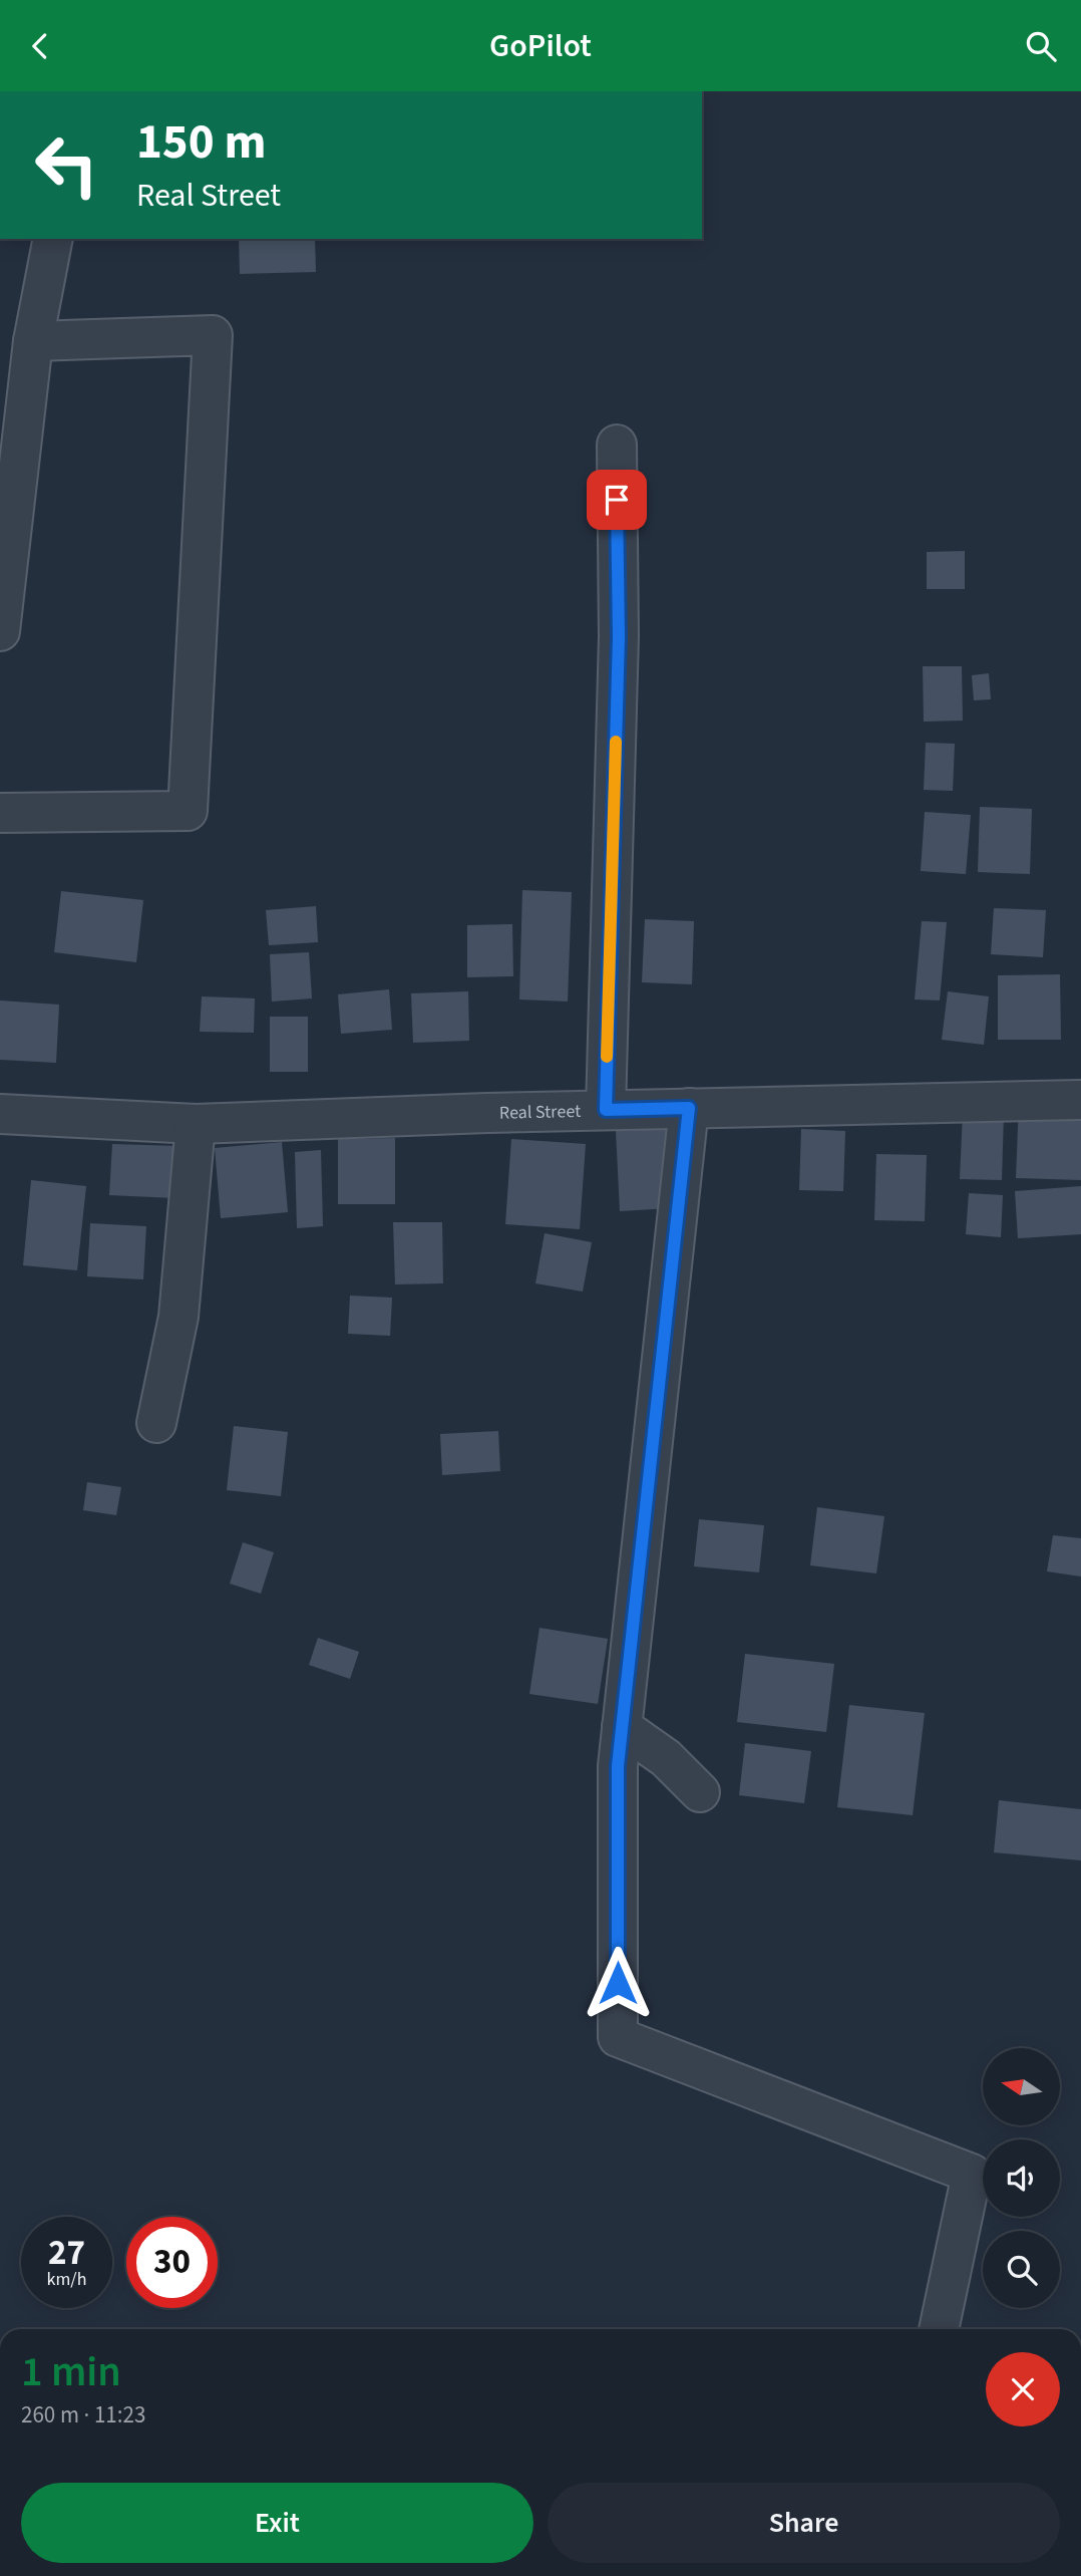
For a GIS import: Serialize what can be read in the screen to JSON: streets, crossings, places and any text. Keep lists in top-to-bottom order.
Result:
{
  "streets": {
    "street": ["Real Street"]
  },
  "north": "left",
  "page": {
    "header": "GoPilot",
    "turn": ["150 m", "Real Street"],
    "speed": "27 km/h",
    "limit": "30",
    "heading": ["1 min", "260 m · 11:23"],
    "buttons": ["Exit", "Share"]
  }
}
